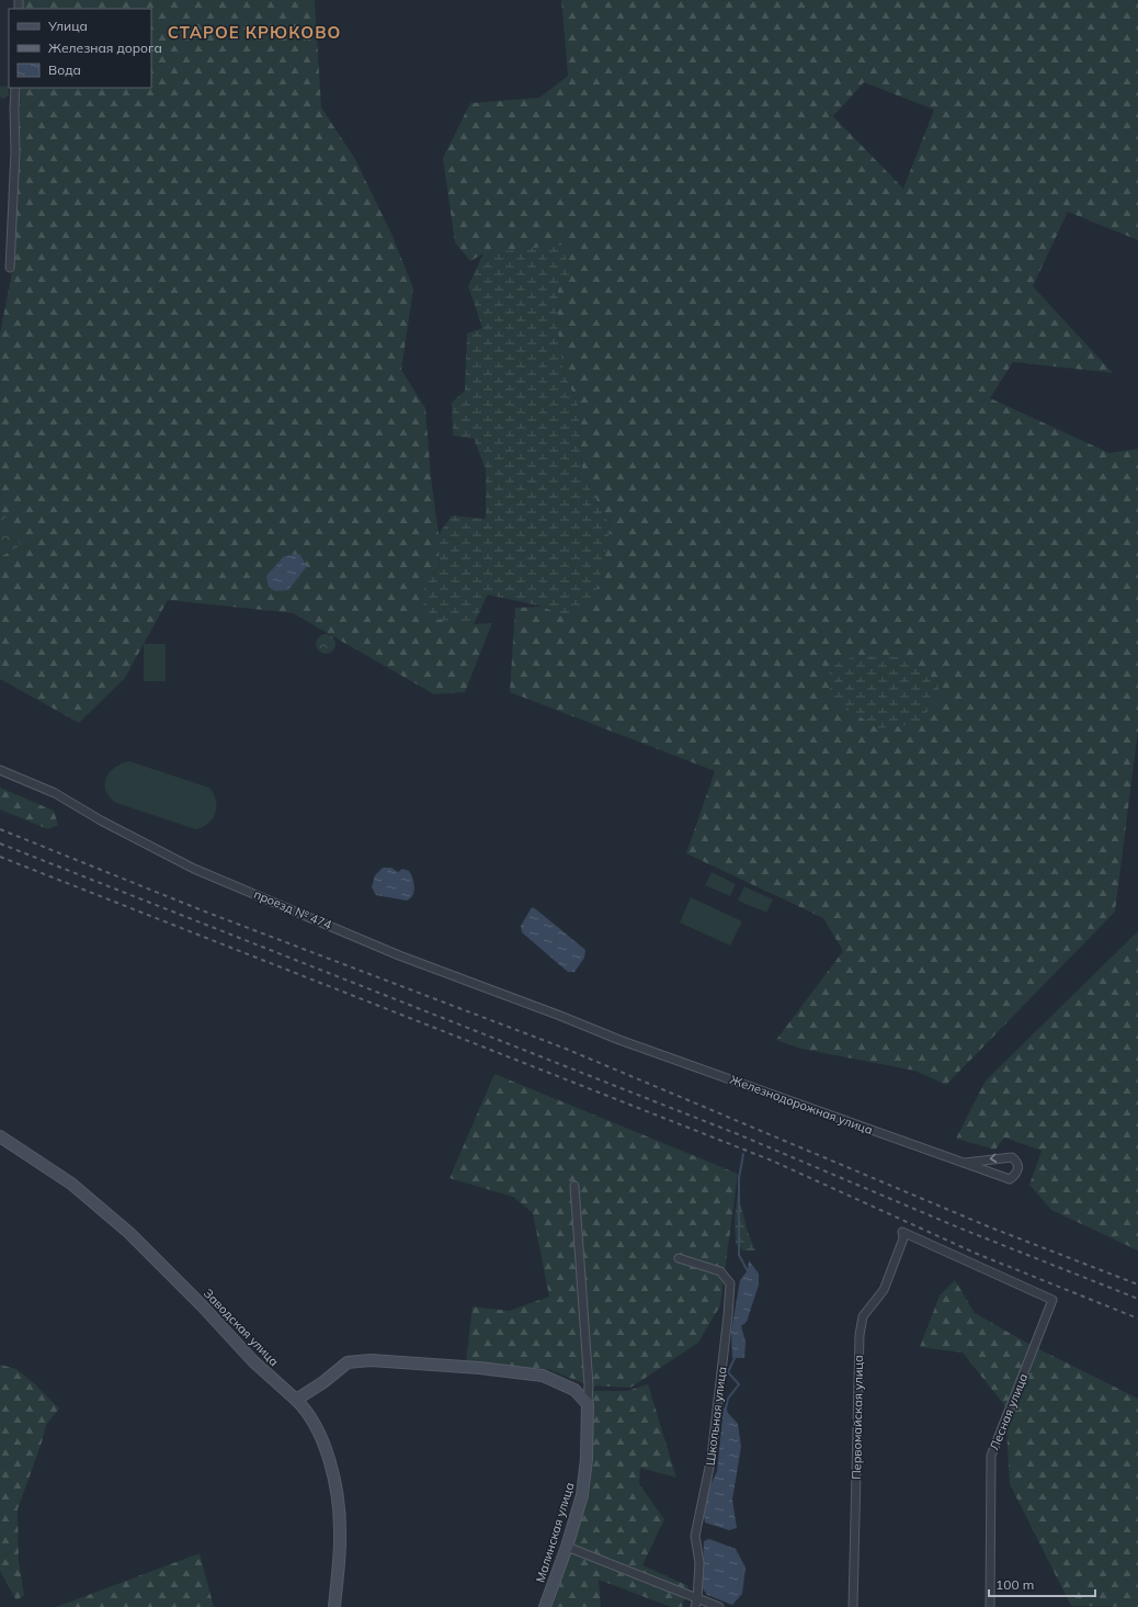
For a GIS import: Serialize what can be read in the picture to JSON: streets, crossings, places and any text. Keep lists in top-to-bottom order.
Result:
{
  "streets": {
    "street": [
      "проезд № 474",
      "Железнодорожная улица",
      "Заводская улица",
      "Лесная улица",
      "Школьная улица",
      "Первомайская улица",
      "Малинская улица"
    ]
  },
  "crossings": [
    ["проезд № 474", "Железнодорожная улица"],
    ["Лесная улица", "Первомайская улица"]
  ],
  "districts": ["СТАРОЕ КРЮКОВО"],
  "legend": ["Улица", "Железная дорога", "Вода"],
  "scale_bar": "100 m"
}
